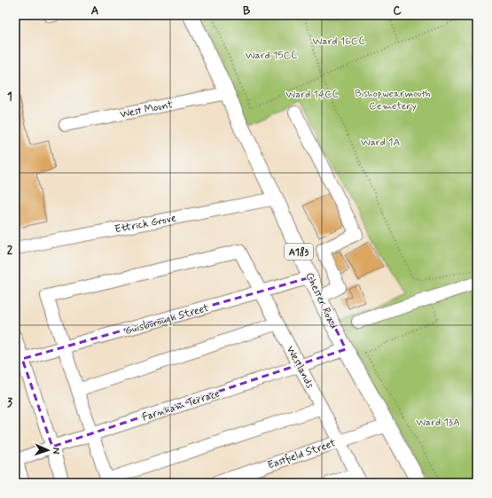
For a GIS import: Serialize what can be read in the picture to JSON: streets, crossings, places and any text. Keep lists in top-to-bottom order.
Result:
{
  "streets": {
    "main road": ["A183", "Chester Road"],
    "street": [
      "West Mount",
      "Ettrick Grove",
      "Guisborough Street",
      "Westlands",
      "Farnham Terrace",
      "Eastfield Street"
    ]
  },
  "crossings": [
    ["West Mount", "Chester Road"],
    ["Ettrick Grove", "Chester Road"],
    ["Chester Road", "Guisborough Street"],
    ["Chester Road", "Farnham Terrace"],
    ["Chester Road", "Eastfield Street"],
    ["Guisborough Street", "Westlands"],
    ["Westlands", "Farnham Terrace"],
    ["Westlands", "Eastfield Street"]
  ],
  "parks": [
    "Ward 16CC",
    "Ward 15CC",
    "Bishopwearmouth Cemetery",
    "Ward 14CC",
    "Ward 1A",
    "Ward 13A"
  ],
  "north": "right",
  "grid": {
    "columns": ["A", "B", "C"],
    "rows": ["1", "2", "3"]
  }
}
